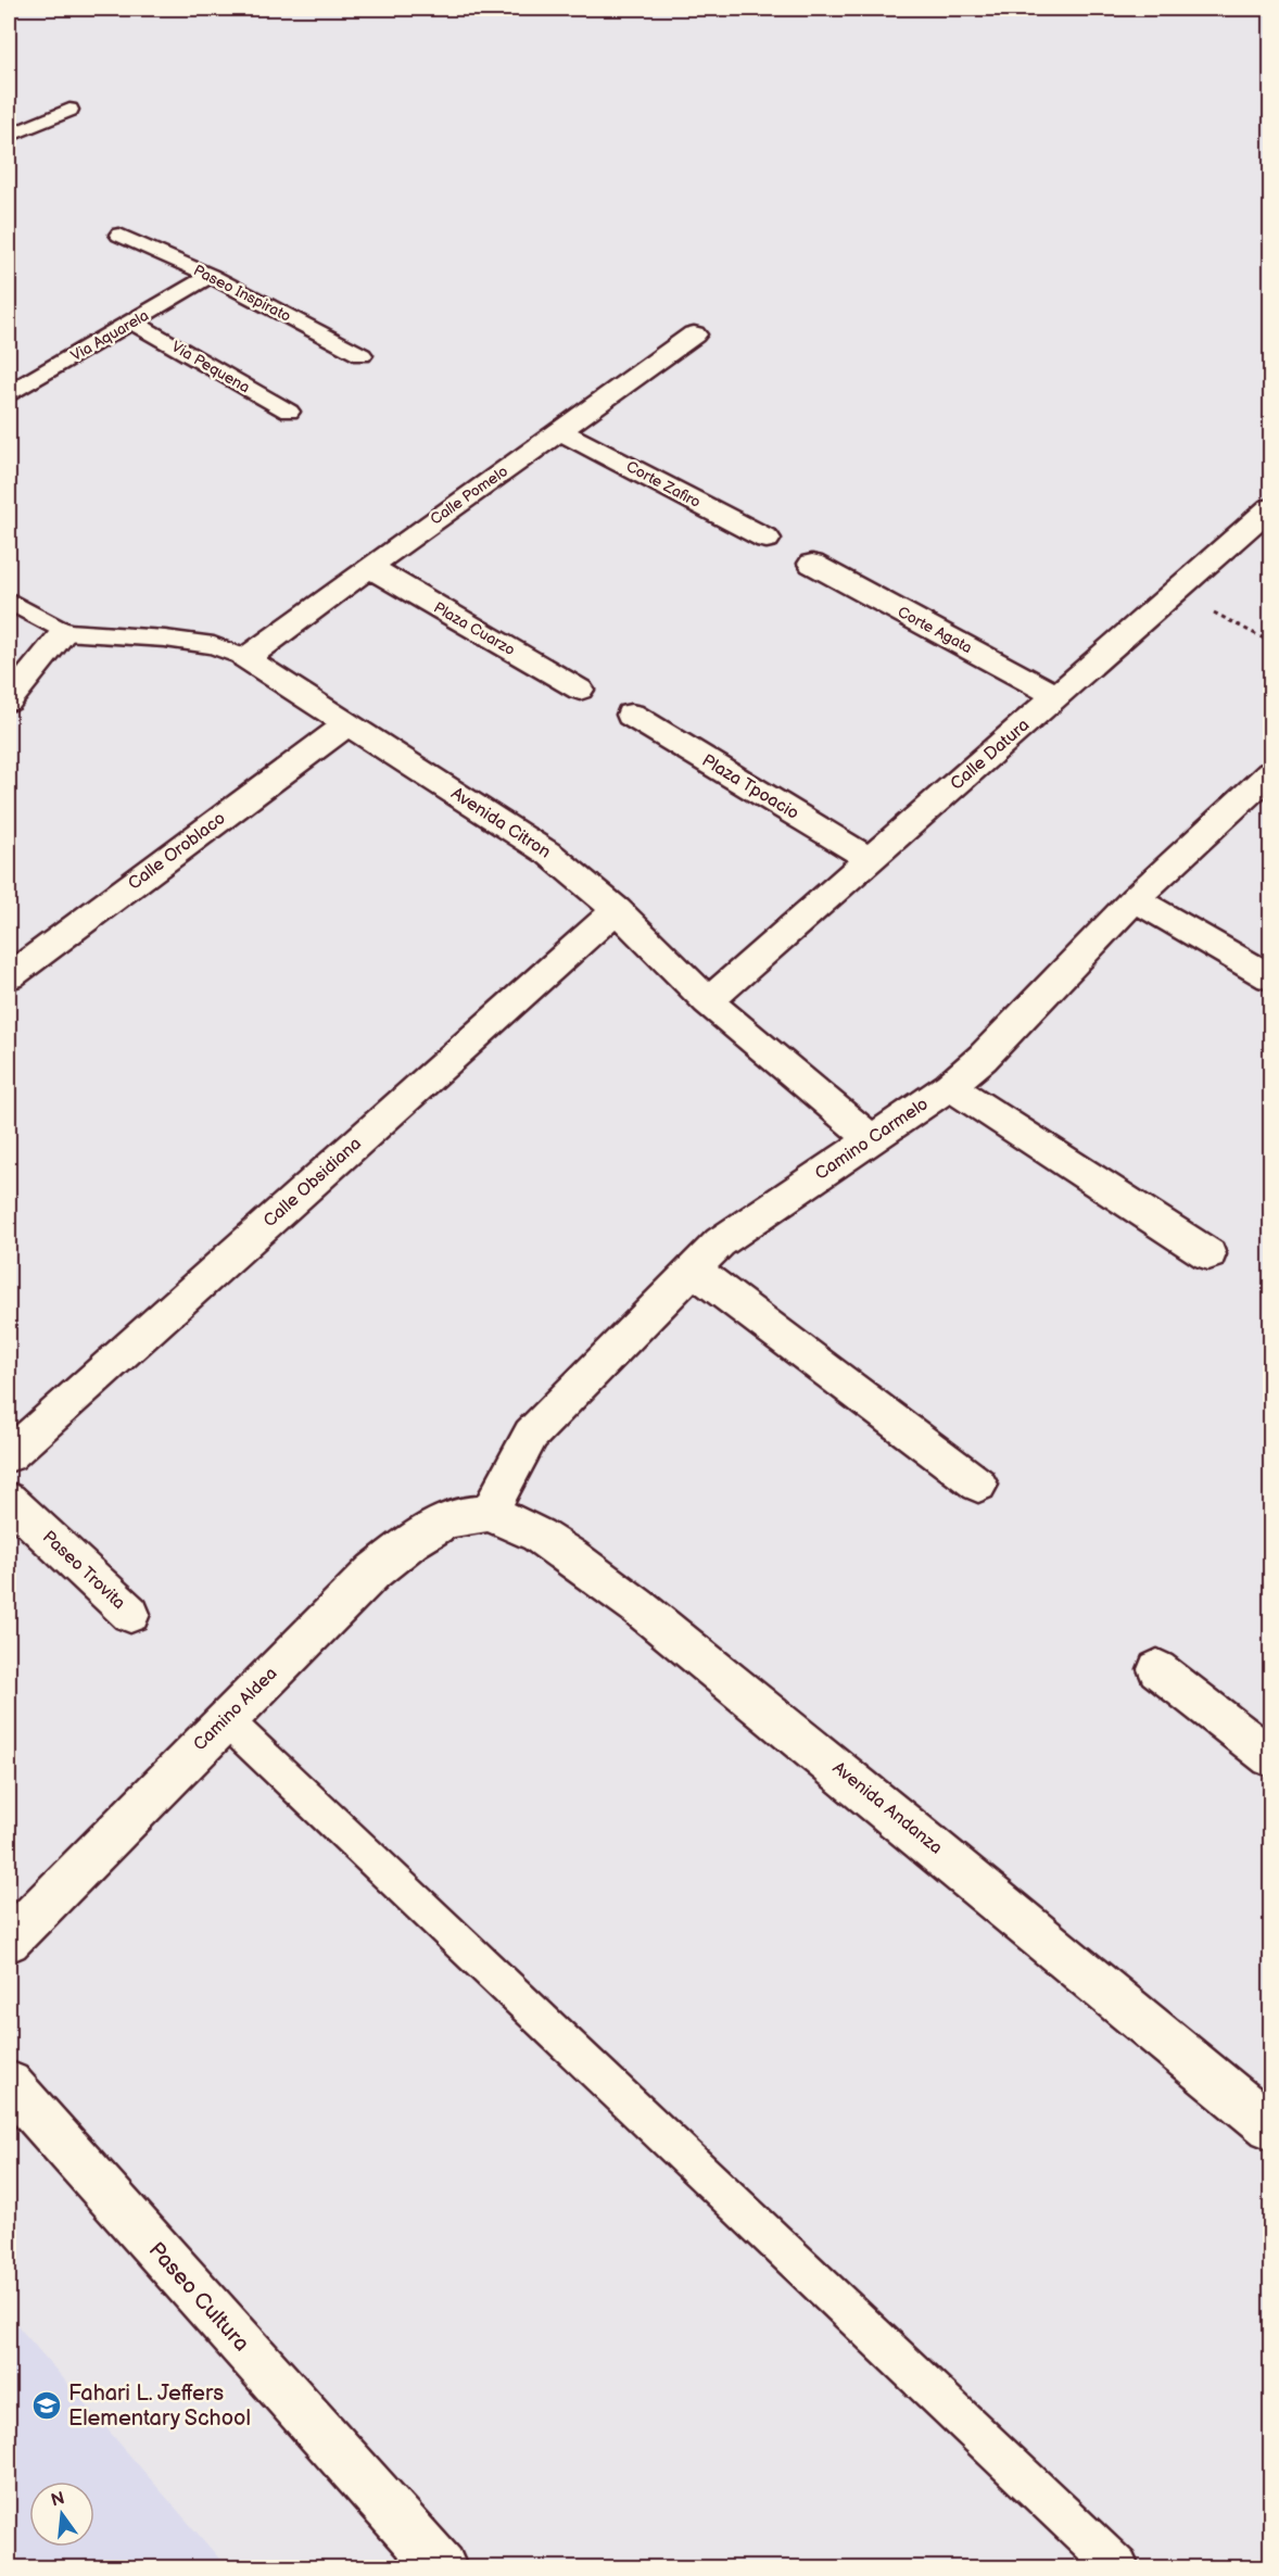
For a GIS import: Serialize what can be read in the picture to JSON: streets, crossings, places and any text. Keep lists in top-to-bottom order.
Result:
{
  "streets": {
    "street": [
      "Corte Zafiro",
      "Calle Pomelo",
      "Plaza Cuarzo",
      "Corte Agata",
      "Calle Datura",
      "Plaza Tpoacio",
      "Avenida Citron",
      "Calle Oroblaco",
      "Camino Carmelo",
      "Calle Obsidiana",
      "Paseo Trovita",
      "Camino Aldea",
      "Avenida Andanza",
      "Paseo Cultura"
    ],
    "lane": ["Paseo Inspirato", "Via Aquarela", "Via Pequena"]
  },
  "crossings": [
    ["Paseo Inspirato", "Via Aquarela"],
    ["Via Aquarela", "Via Pequena"],
    ["Corte Zafiro", "Calle Pomelo"],
    ["Calle Pomelo", "Plaza Cuarzo"],
    ["Calle Pomelo", "Avenida Citron"],
    ["Corte Agata", "Calle Datura"],
    ["Calle Datura", "Plaza Tpoacio"],
    ["Calle Datura", "Avenida Citron"],
    ["Avenida Citron", "Calle Oroblaco"],
    ["Avenida Citron", "Camino Carmelo"],
    ["Avenida Citron", "Calle Obsidiana"],
    ["Camino Carmelo", "Camino Aldea"],
    ["Camino Carmelo", "Avenida Andanza"],
    ["Camino Aldea", "Avenida Andanza"]
  ],
  "places": {
    "school or university": ["Fahari L. Jeffers Elementary School"]
  },
  "north": "top"
}
